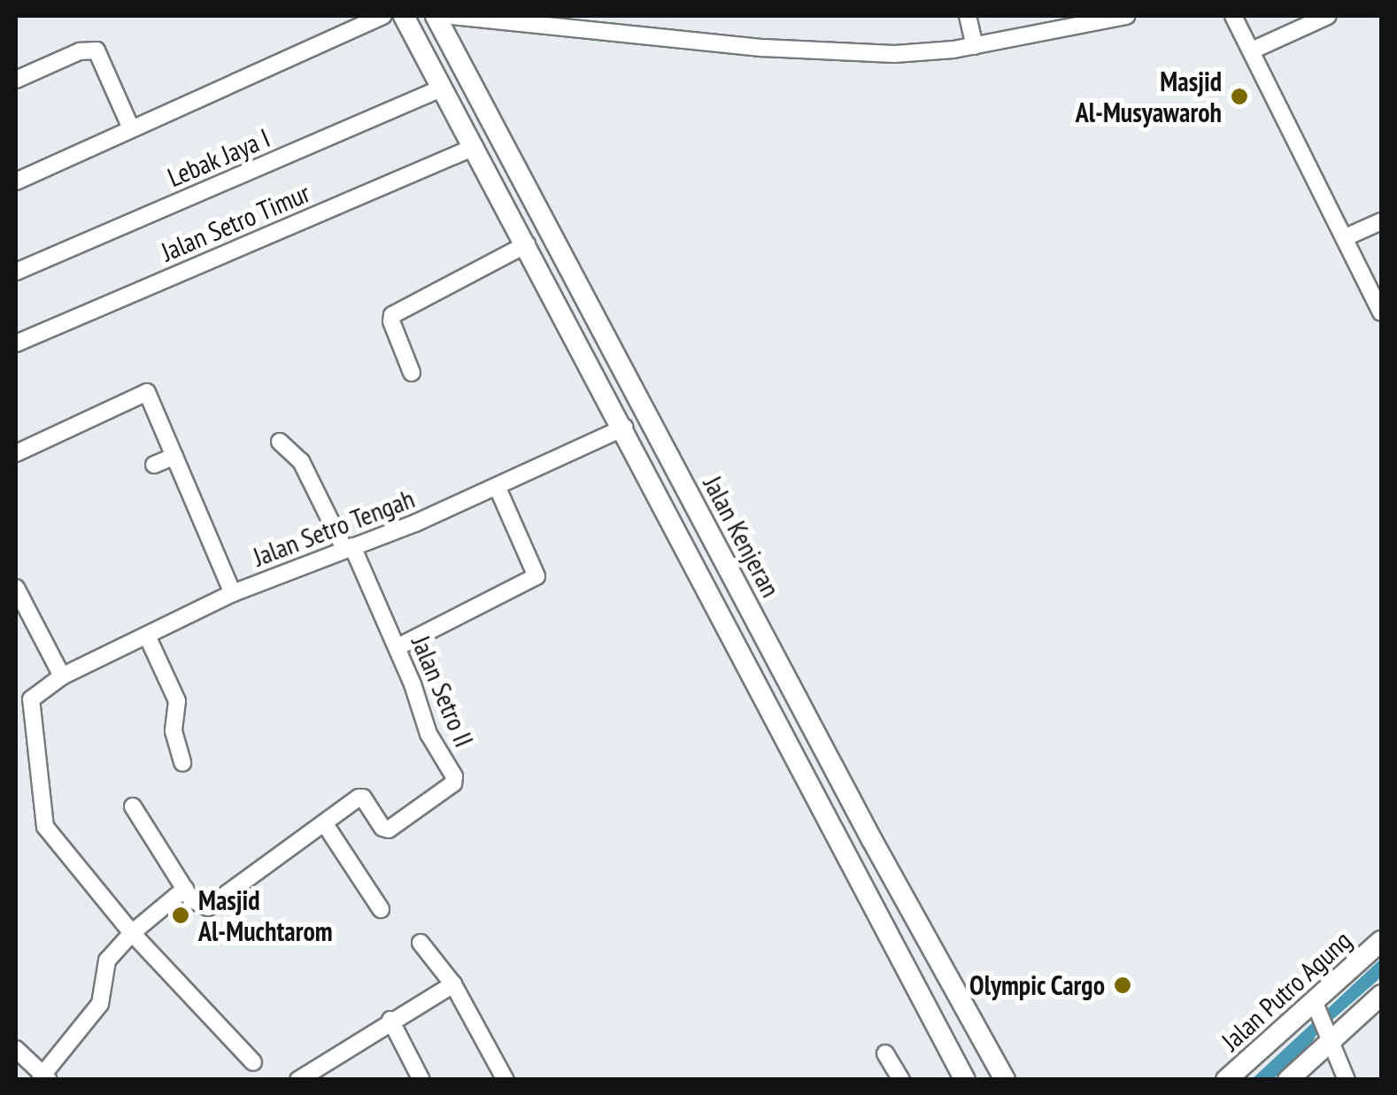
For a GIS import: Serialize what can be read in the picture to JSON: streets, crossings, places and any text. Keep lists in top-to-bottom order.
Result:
{
  "streets": {
    "main road": ["Jalan Kenjeran", "Jalan Putro Agung"],
    "street": [
      "Lebak Jaya I",
      "Jalan Setro Timur",
      "Jalan Setro Tengah",
      "Jalan Setro II"
    ]
  },
  "crossings": [
    ["Lebak Jaya I", "Jalan Kenjeran"],
    ["Jalan Setro Timur", "Jalan Kenjeran"],
    ["Jalan Setro Tengah", "Jalan Kenjeran"],
    ["Jalan Setro Tengah", "Jalan Setro II"]
  ],
  "places": ["Masjid Al-Musyawaroh", "Masjid Al-Muchtarom", "Olympic Cargo"]
}
